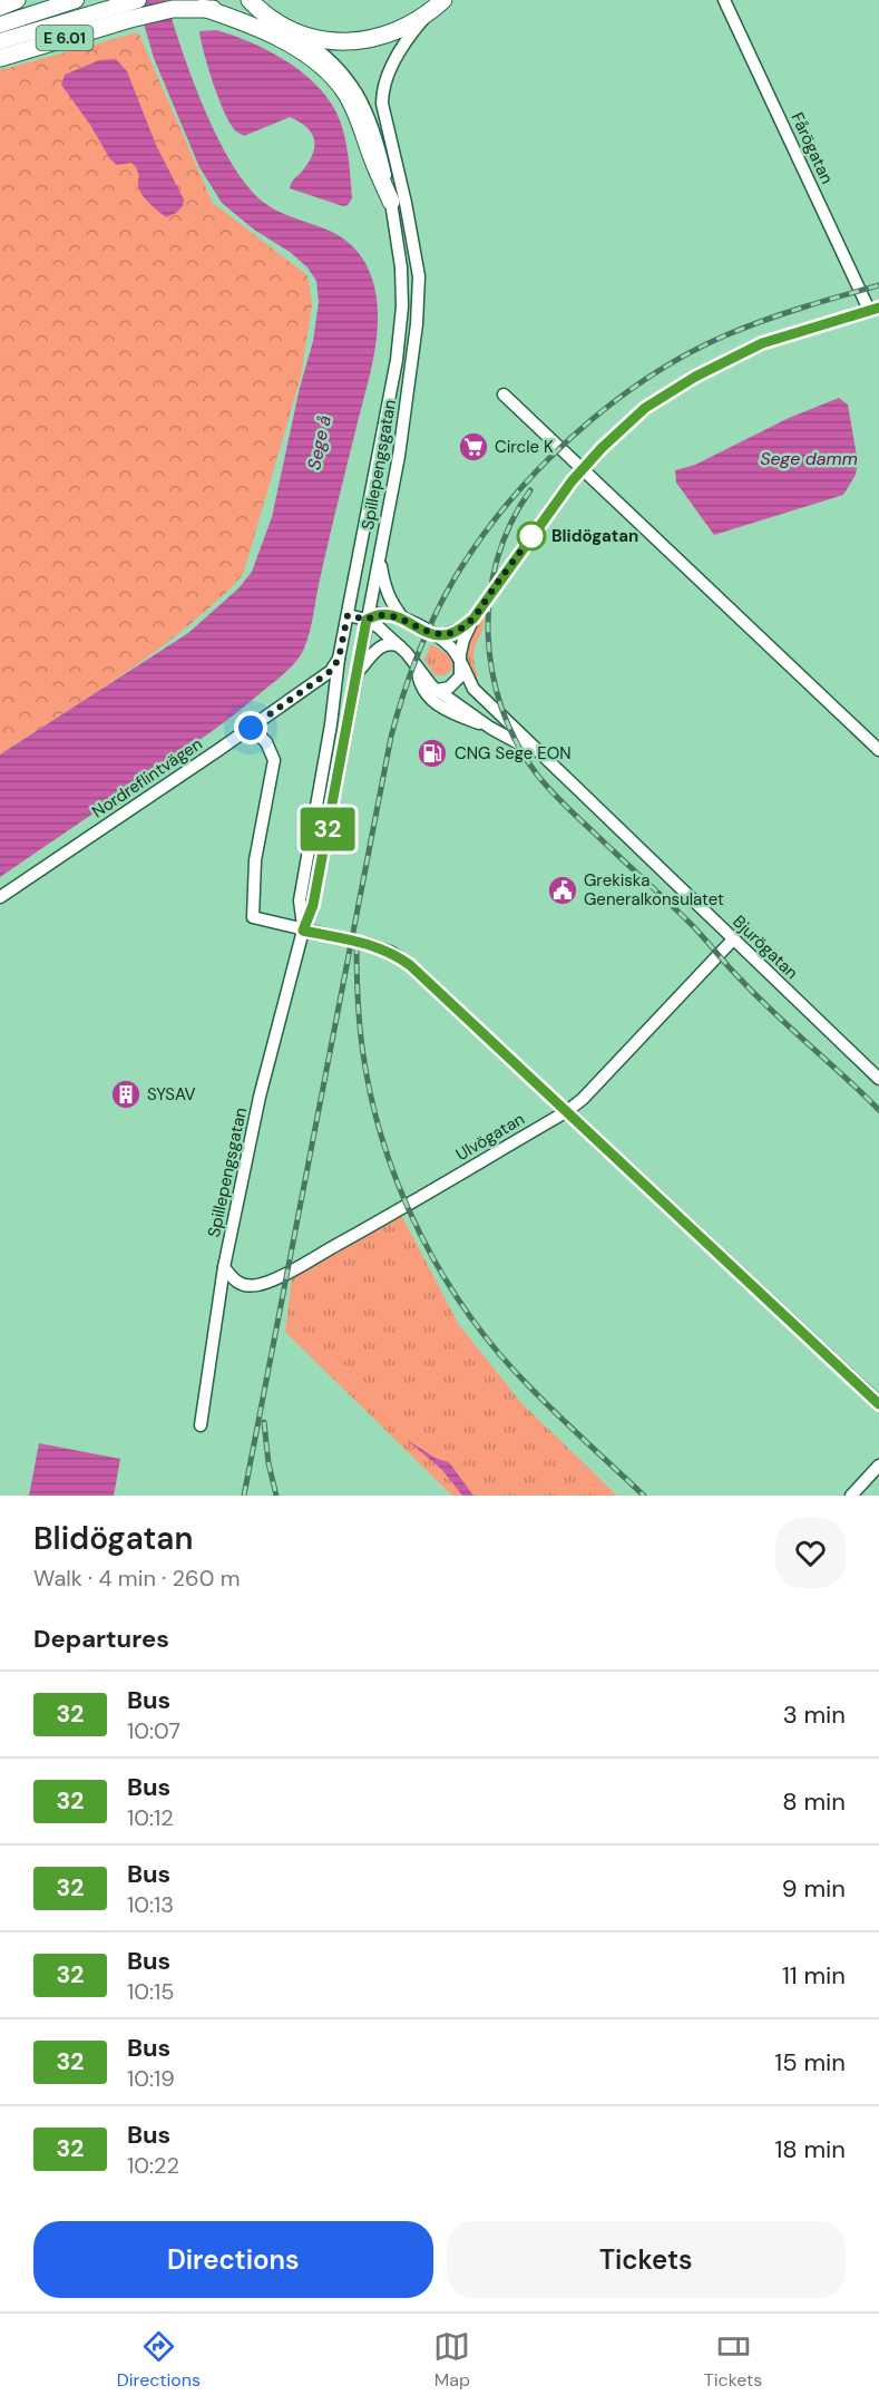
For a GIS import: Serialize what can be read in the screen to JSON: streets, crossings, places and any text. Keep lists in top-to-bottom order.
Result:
{
  "streets": {
    "highway": ["E 6.01"],
    "street": [
      "Fårögatan",
      "Spillepengsgatan",
      "Nordreflintvägen",
      "Bjurögatan",
      "Ulvögatan"
    ]
  },
  "crossings": [
    ["Spillepengsgatan", "Nordreflintvägen"],
    ["Spillepengsgatan", "Bjurögatan"],
    ["Spillepengsgatan", "Ulvögatan"],
    ["Bjurögatan", "Ulvögatan"]
  ],
  "water": ["Sege å", "Sege damm"],
  "places": {
    "supermarket": ["Circle K"],
    "other": ["Blidögatan"],
    "fuel station": ["CNG Sege EON"],
    "public building": ["Grekiska Generalkonsulatet"],
    "building": ["SYSAV"]
  },
  "lines": ["bus line 32"],
  "page": {
    "on_map": "32",
    "heading": [
      ["Blidögatan", "Walk · 4 min · 260 m"],
      "Departures"
    ],
    "list": [
      {
        "mark": "32",
        "name": "Bus",
        "note": "10:07",
        "value": "3 min"
      },
      {
        "mark": "32",
        "name": "Bus",
        "note": "10:12",
        "value": "8 min"
      },
      {
        "mark": "32",
        "name": "Bus",
        "note": "10:13",
        "value": "9 min"
      },
      {
        "mark": "32",
        "name": "Bus",
        "note": "10:15",
        "value": "11 min"
      },
      {
        "mark": "32",
        "name": "Bus",
        "note": "10:19",
        "value": "15 min"
      },
      {
        "mark": "32",
        "name": "Bus",
        "note": "10:22",
        "value": "18 min"
      }
    ],
    "buttons": ["Directions", "Tickets"],
    "tabs": ["Directions", "Map", "Tickets"]
  }
}
